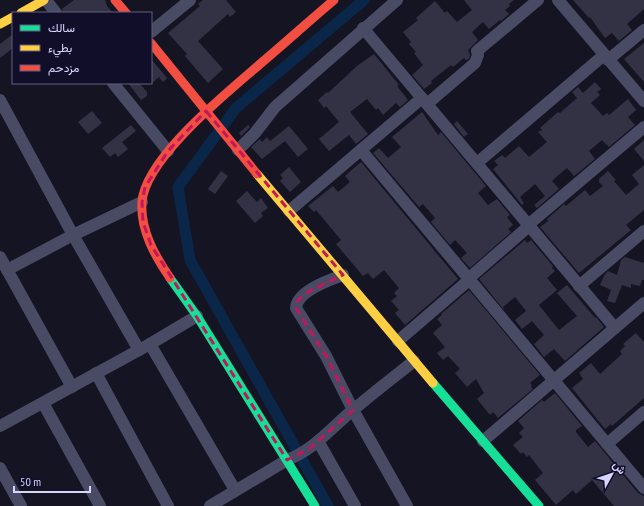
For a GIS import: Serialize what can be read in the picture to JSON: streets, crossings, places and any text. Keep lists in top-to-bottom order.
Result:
{
  "legend": ["سالك", "بطيء", "مزدحم"],
  "scale_bar": "50 m",
  "north": "top right"
}
